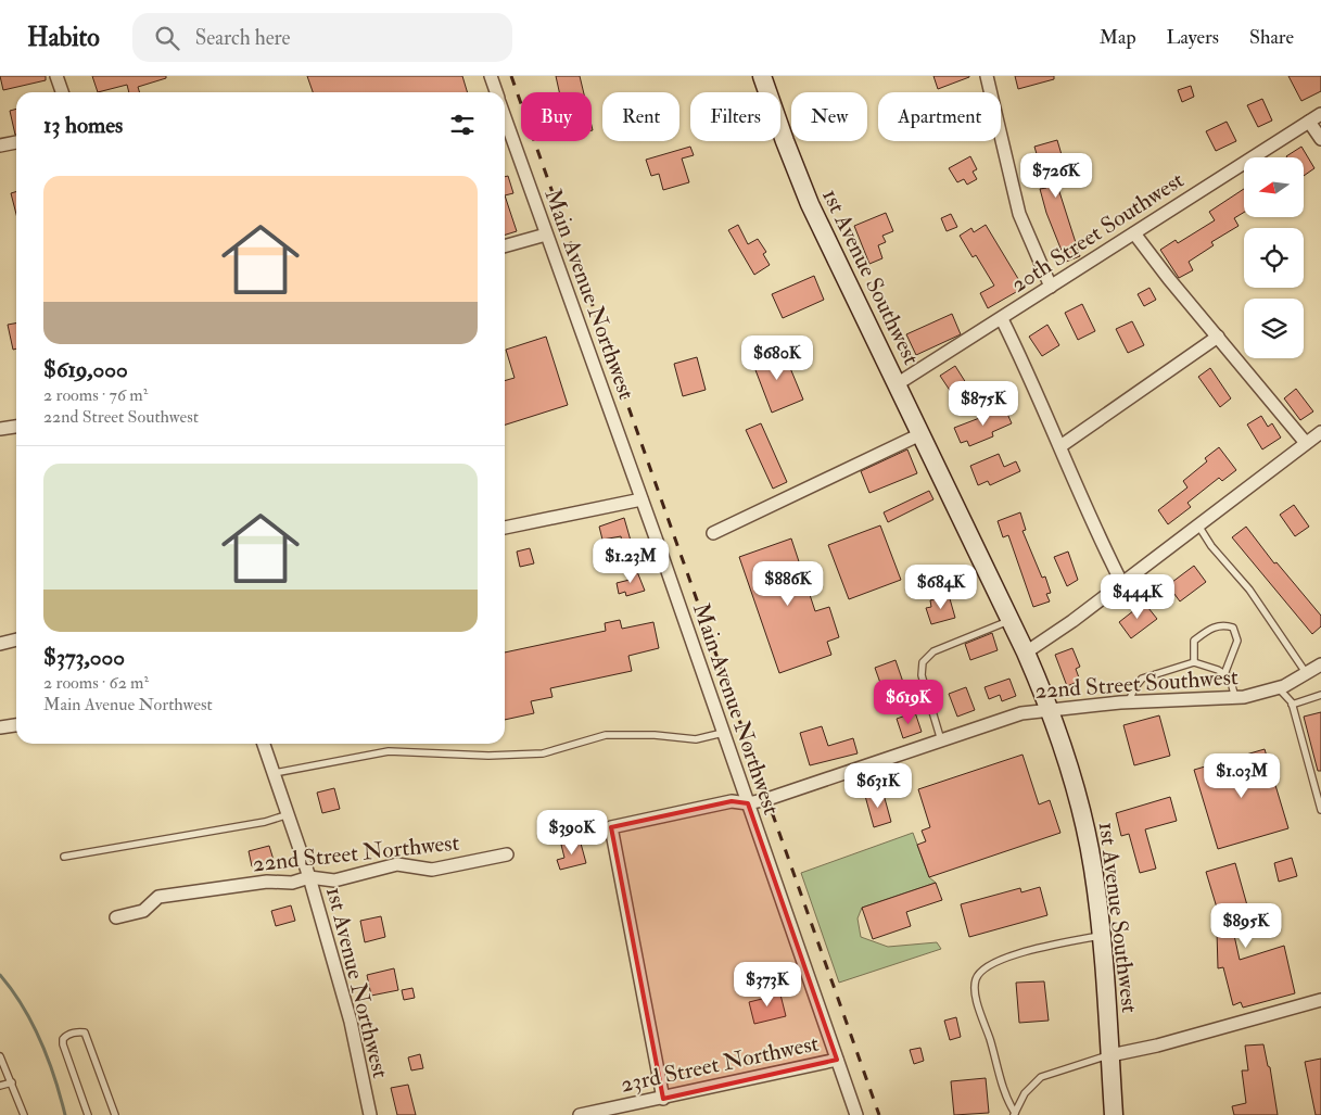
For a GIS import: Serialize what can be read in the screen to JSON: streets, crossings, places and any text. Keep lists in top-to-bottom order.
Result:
{
  "streets": {
    "main road": ["1st Avenue Southwest"],
    "street": [
      "20th Street Southwest",
      "Main Avenue Northwest",
      "22nd Street Southwest",
      "22nd Street Northwest",
      "1st Avenue Northwest",
      "23rd Street Northwest"
    ]
  },
  "crossings": [
    ["20th Street Southwest", "1st Avenue Southwest"],
    ["1st Avenue Southwest", "22nd Street Southwest"],
    ["Main Avenue Northwest", "22nd Street Southwest"],
    ["Main Avenue Northwest", "23rd Street Northwest"],
    ["22nd Street Northwest", "1st Avenue Northwest"]
  ],
  "north": "left",
  "page": {
    "header": "Habito",
    "search": "Search here",
    "nav": ["Map", "Layers", "Share"],
    "chip": [
      "Buy",
      "Rent",
      "Filters",
      "New",
      "Apartment"
    ],
    "heading": "13 homes",
    "price": [
      "$726K",
      "$680K",
      "$875K",
      "$1.23M",
      "$886K",
      "$684K",
      "$444K",
      "$619K",
      "$1.03M",
      "$631K",
      "$390K",
      "$895K",
      "$373K"
    ],
    "list": [
      {
        "name": "$619,000",
        "note": "2 rooms · 76 m² · 22nd Street Southwest"
      },
      {
        "name": "$373,000",
        "note": "2 rooms · 62 m² · Main Avenue Northwest"
      }
    ]
  }
}
